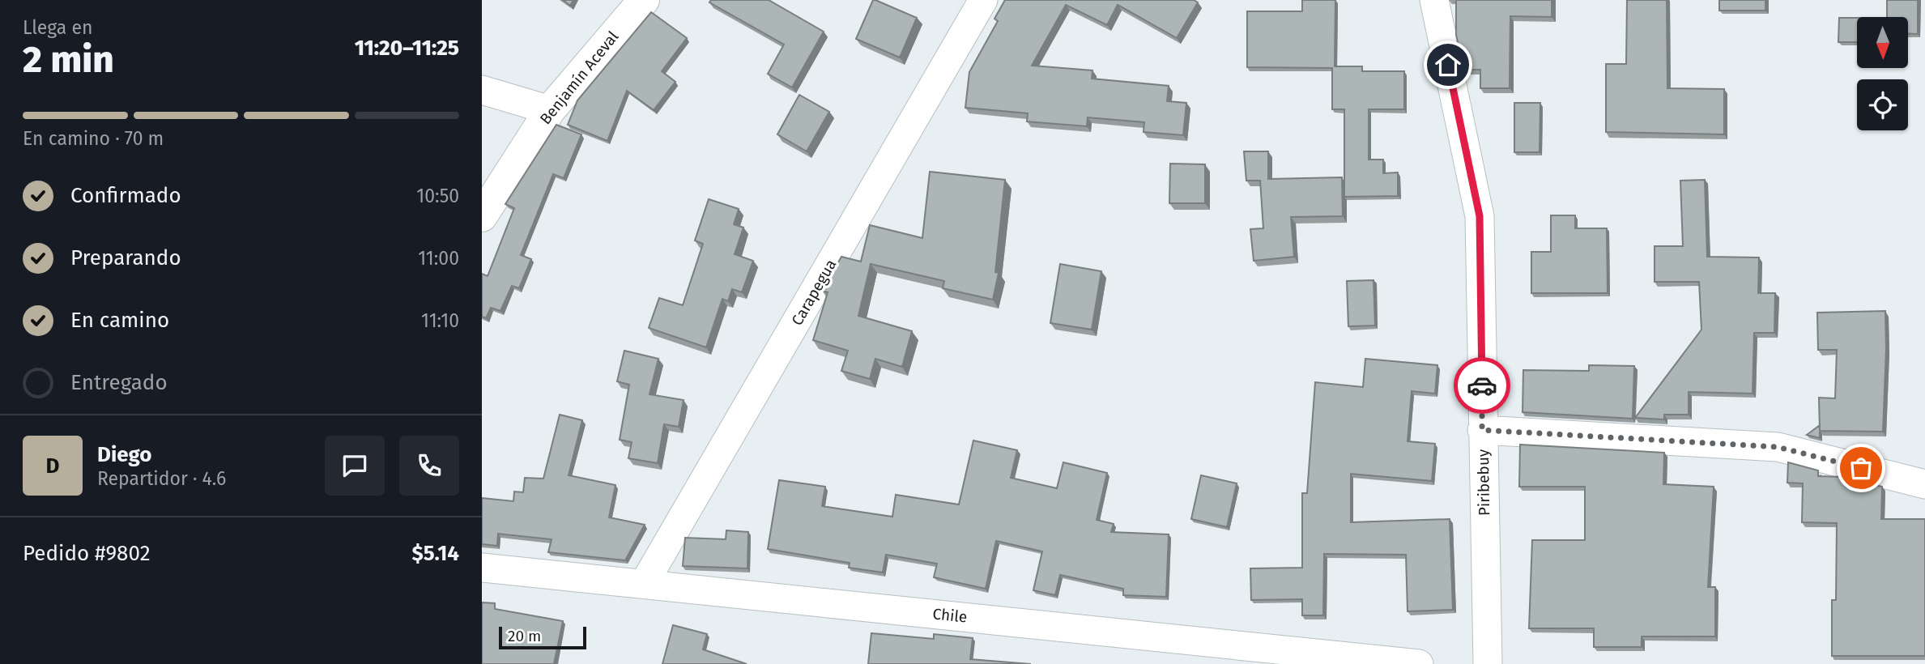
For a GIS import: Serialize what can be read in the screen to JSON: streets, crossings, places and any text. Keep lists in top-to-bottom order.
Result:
{
  "streets": {
    "street": [
      "Benjamín Aceval",
      "Carapegua",
      "Piribebuy",
      "Chile"
    ]
  },
  "crossings": [
    ["Carapegua", "Chile"]
  ],
  "scale_bar": "20 m",
  "north": "bottom",
  "page": {
    "heading": ["2 min", "Llega en", "11:20–11:25"],
    "panel": [
      "Diego",
      "Repartidor · 4.6",
      "Pedido #9802",
      "$5.14"
    ],
    "bar": "En camino · 70 m",
    "list": [
      ["Confirmado", "10:50"],
      ["Preparando", "11:00"],
      ["En camino", "11:10"],
      "Entregado"
    ],
    "round": "D",
    "scale": "20 m"
  }
}
